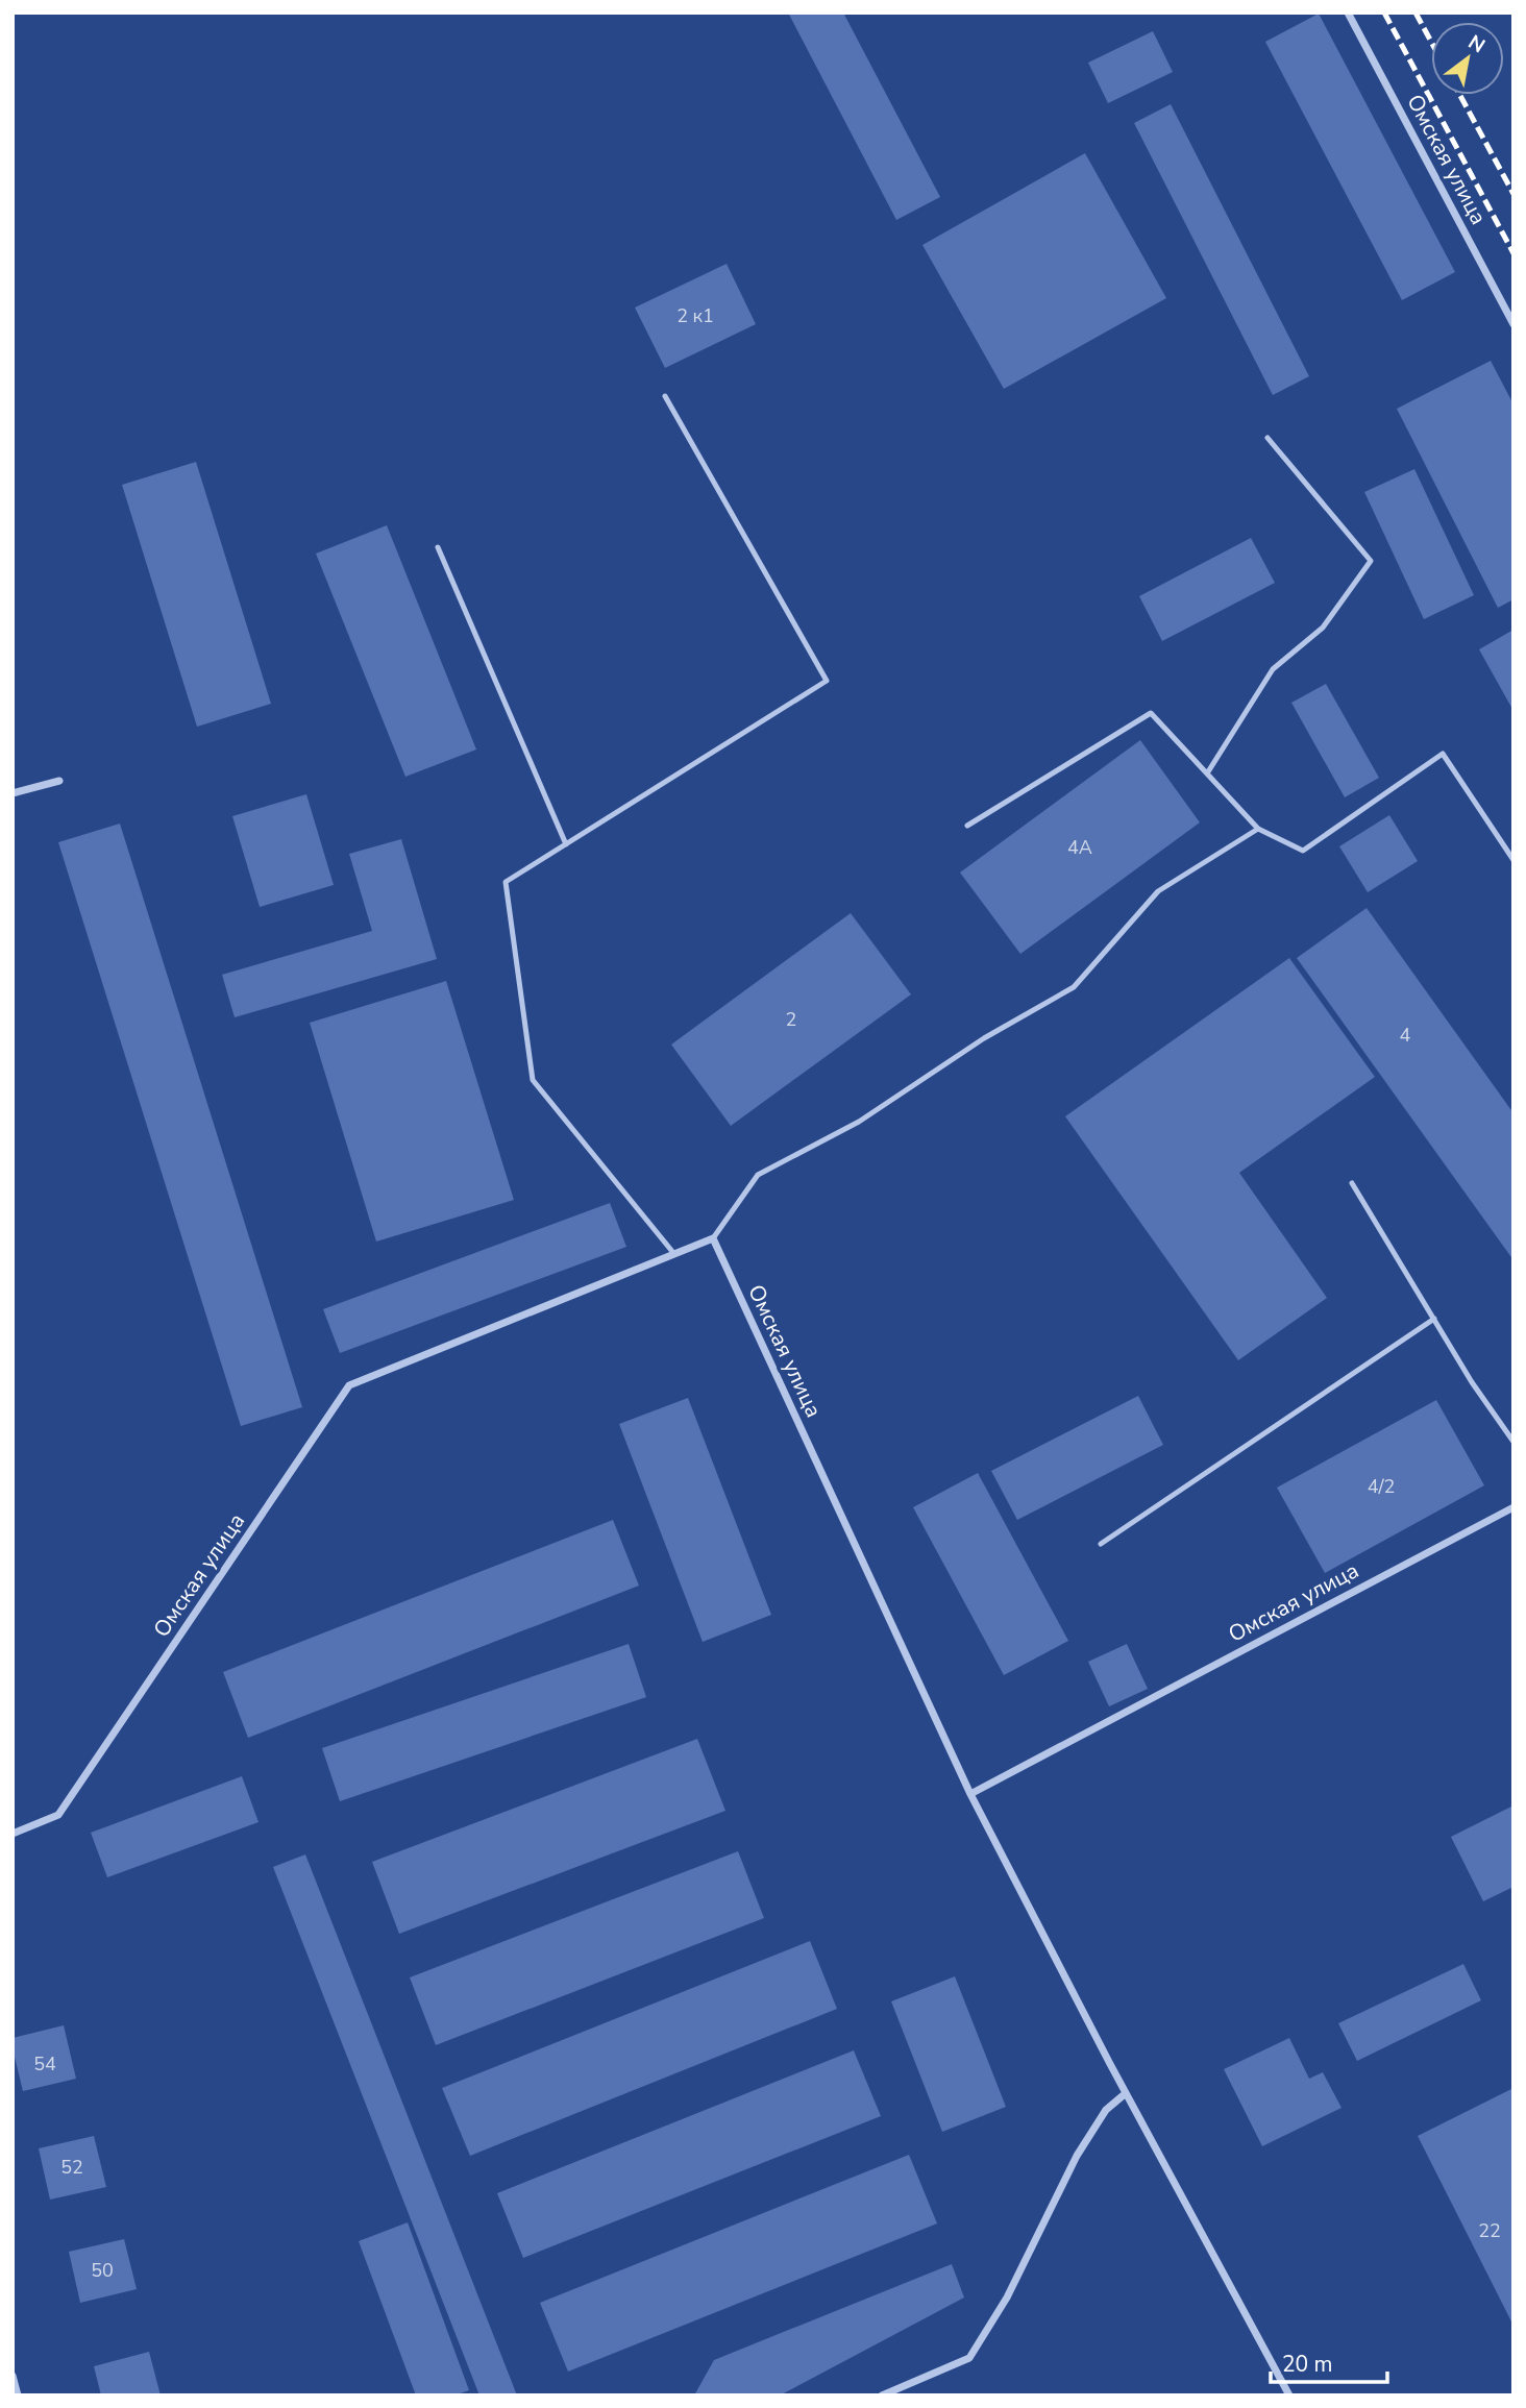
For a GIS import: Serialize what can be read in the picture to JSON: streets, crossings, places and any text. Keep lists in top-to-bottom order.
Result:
{
  "streets": {
    "street": ["Омская улица"]
  },
  "house_numbers": [
    "2 к1",
    "4А",
    "2",
    "4",
    "4/2",
    "54",
    "52",
    "22",
    "50"
  ],
  "scale_bar": "20 m",
  "north": "top right"
}
